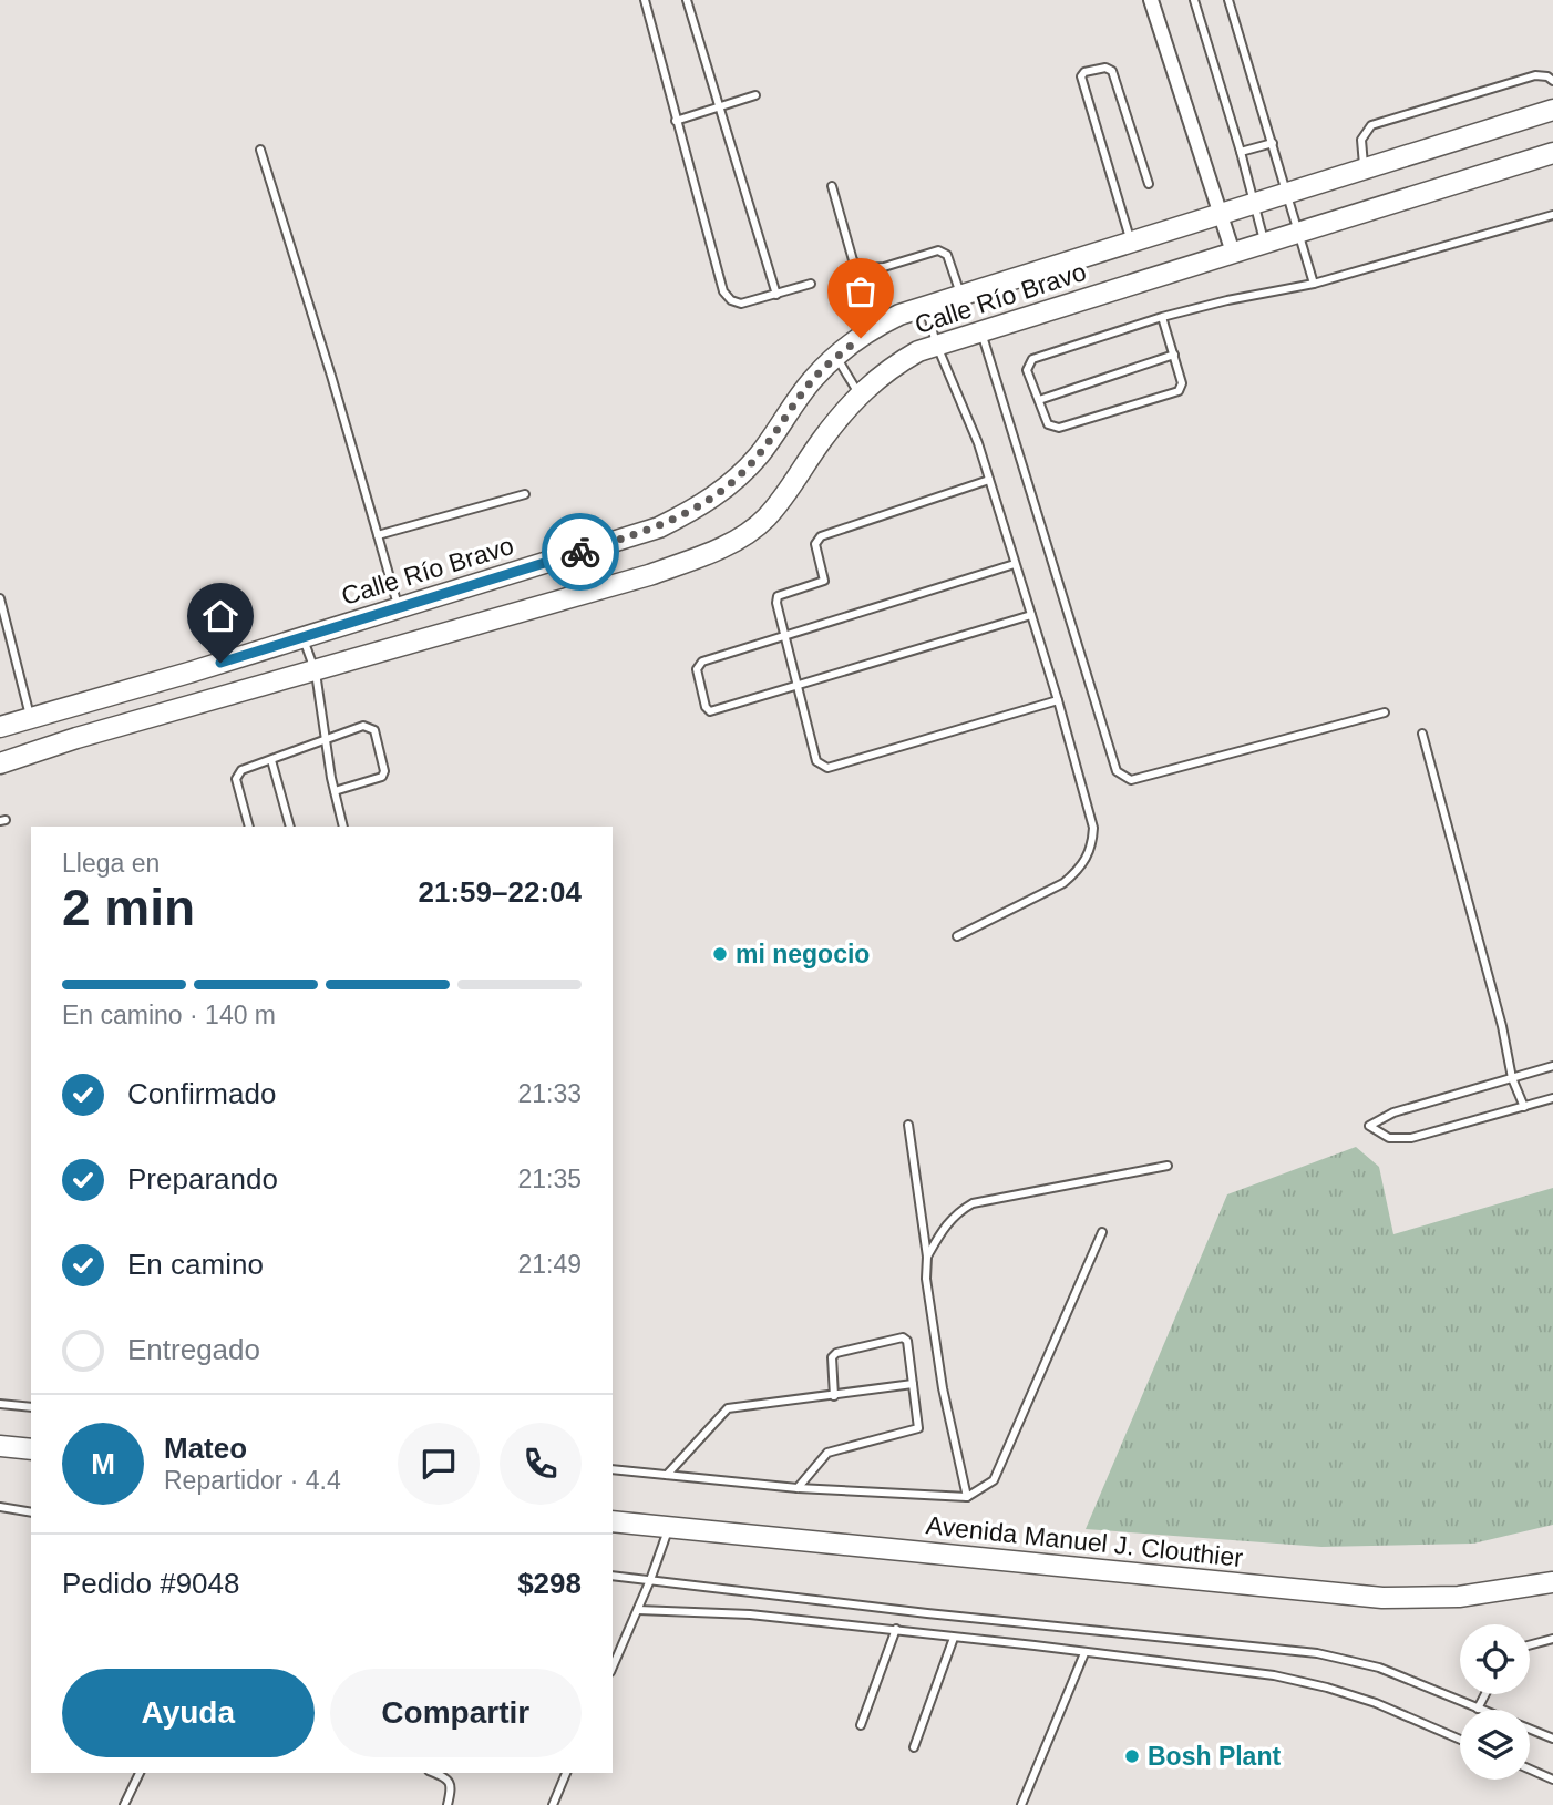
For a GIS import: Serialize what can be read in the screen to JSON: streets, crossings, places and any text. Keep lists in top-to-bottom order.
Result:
{
  "streets": {
    "street": ["Calle Río Bravo", "Avenida Manuel J. Clouthier"]
  },
  "places": ["mi negocio", "Bosh Plant"],
  "page": {
    "heading": ["2 min", "Llega en", "21:59–22:04"],
    "panel": [
      "Mateo",
      "Repartidor · 4.4",
      "Pedido #9048",
      "$298"
    ],
    "bar": "En camino · 140 m",
    "list": [
      ["Confirmado", "21:33"],
      ["Preparando", "21:35"],
      ["En camino", "21:49"],
      "Entregado"
    ],
    "round": "M",
    "buttons": ["Ayuda", "Compartir"]
  }
}
